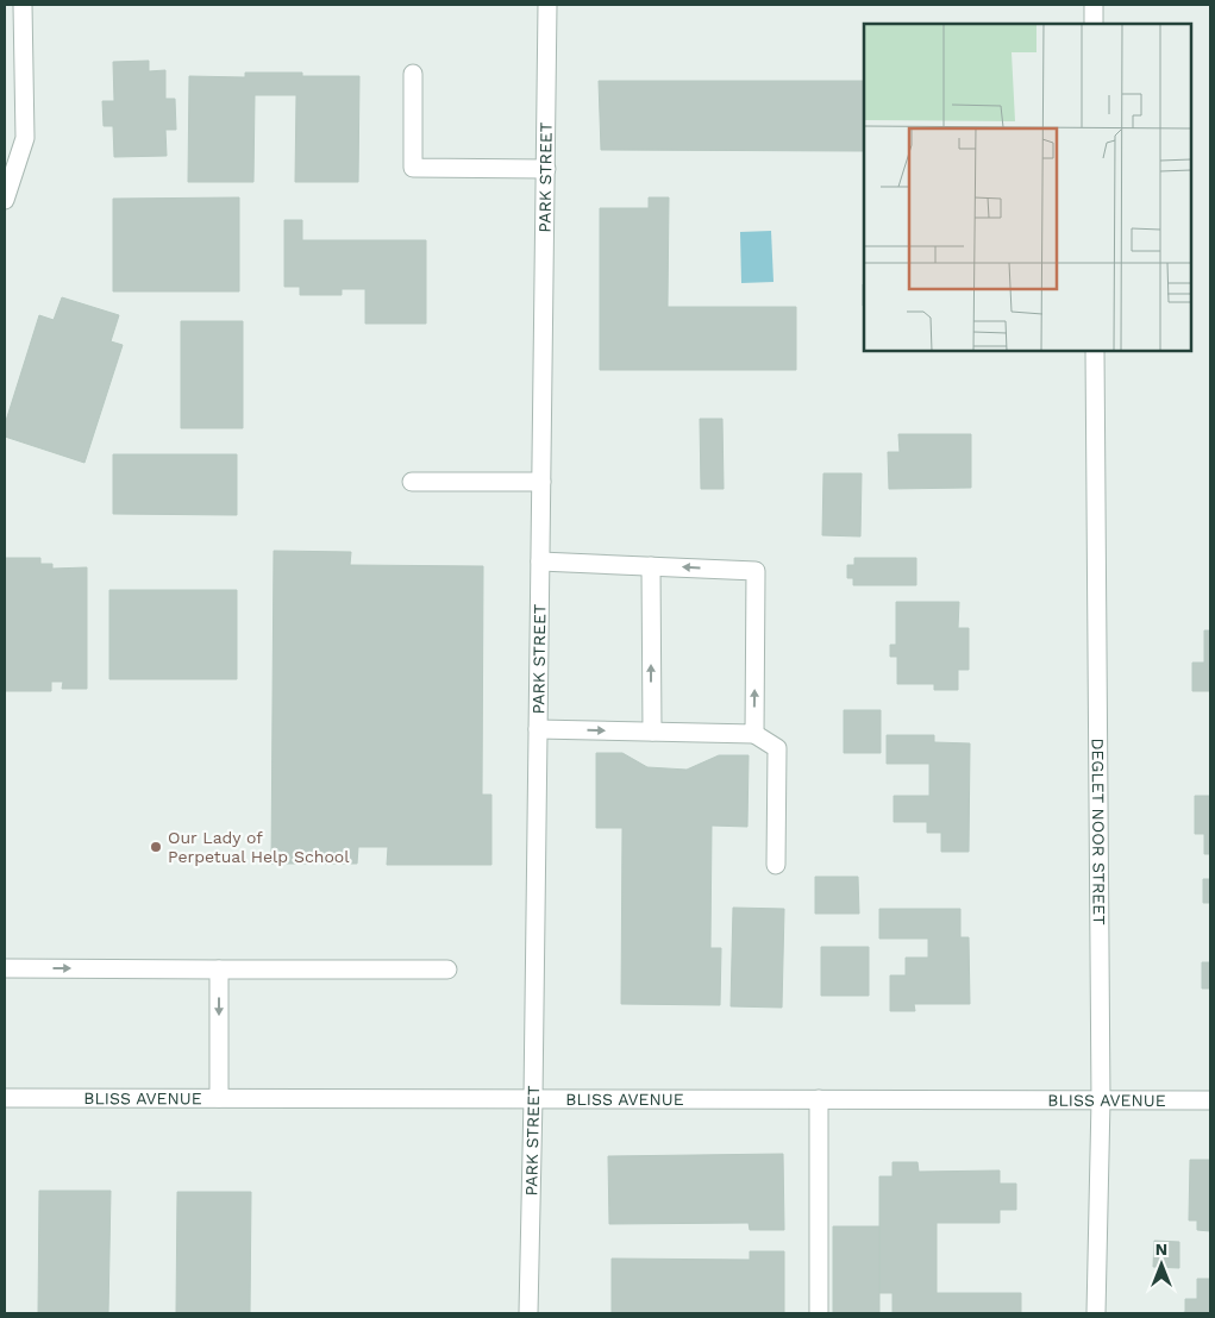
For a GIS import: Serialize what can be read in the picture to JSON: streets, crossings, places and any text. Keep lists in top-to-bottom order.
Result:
{
  "streets": {
    "street": ["PARK STREET", "DEGLET NOOR STREET", "BLISS AVENUE"]
  },
  "crossings": [
    ["PARK STREET", "BLISS AVENUE"],
    ["DEGLET NOOR STREET", "BLISS AVENUE"]
  ],
  "places": ["Our Lady of Perpetual Help School"],
  "north": "top"
}
